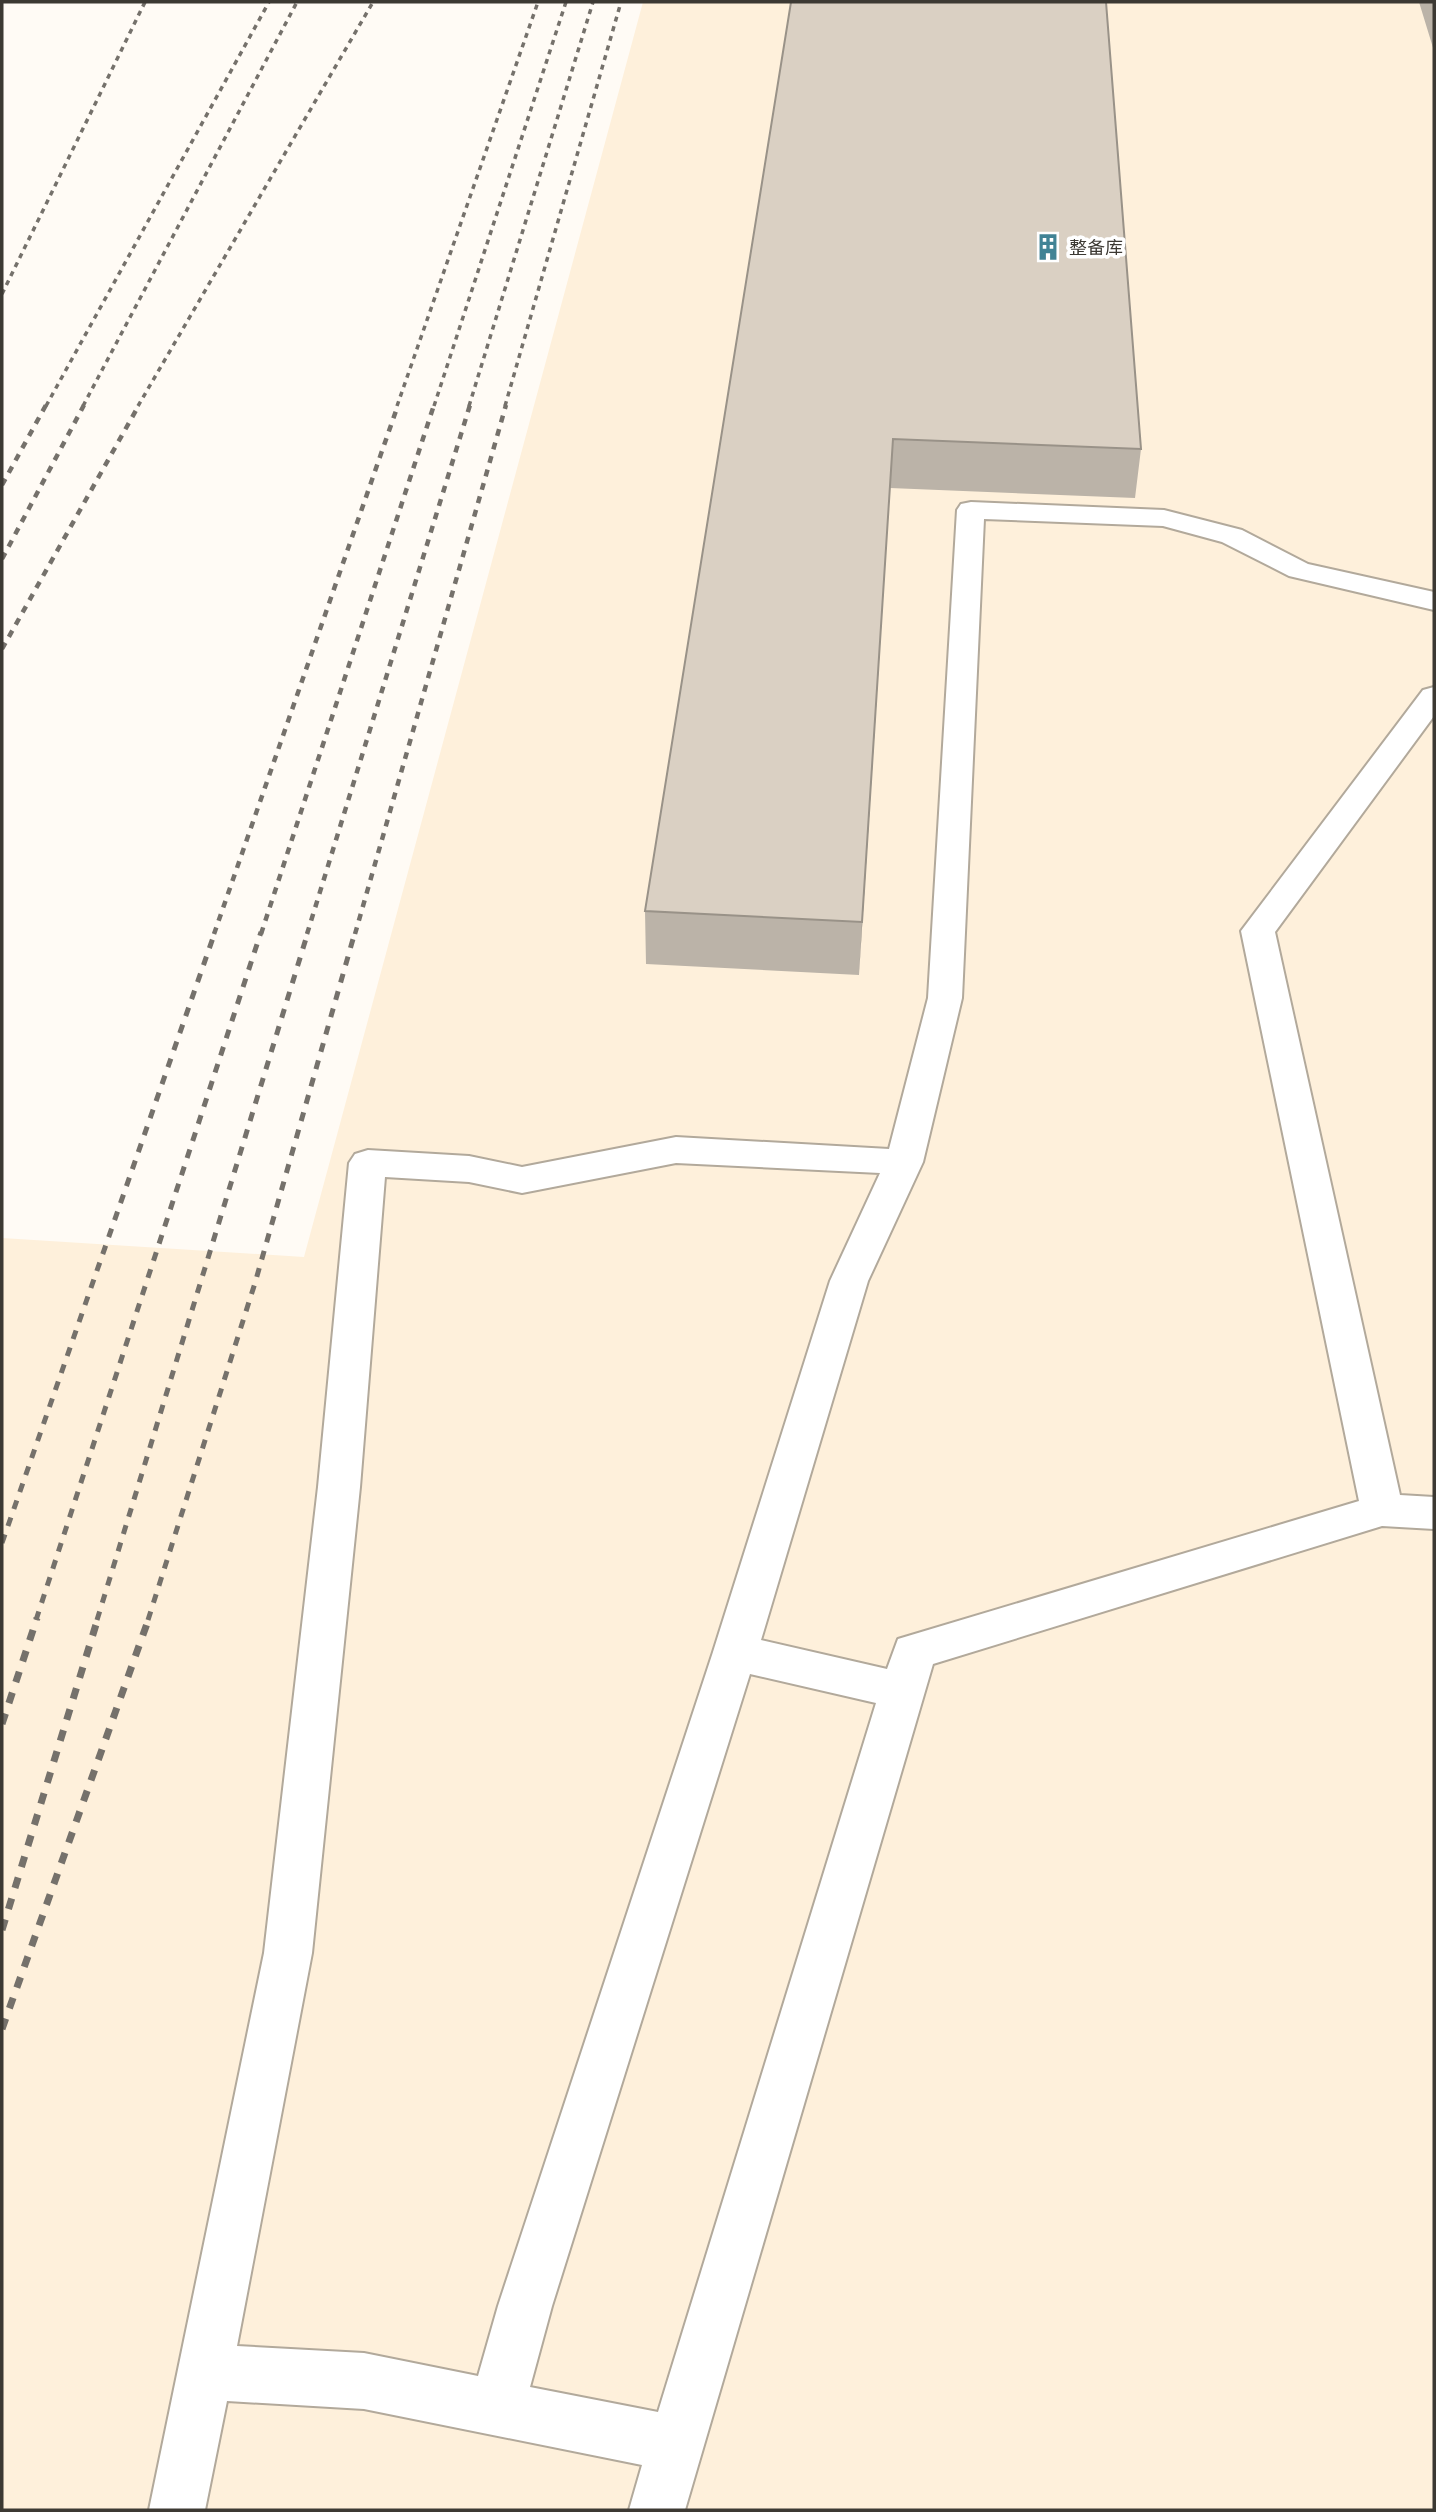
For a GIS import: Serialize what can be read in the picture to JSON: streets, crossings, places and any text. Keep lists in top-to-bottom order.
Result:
{
  "places": {
    "building": ["整备库"]
  }
}
